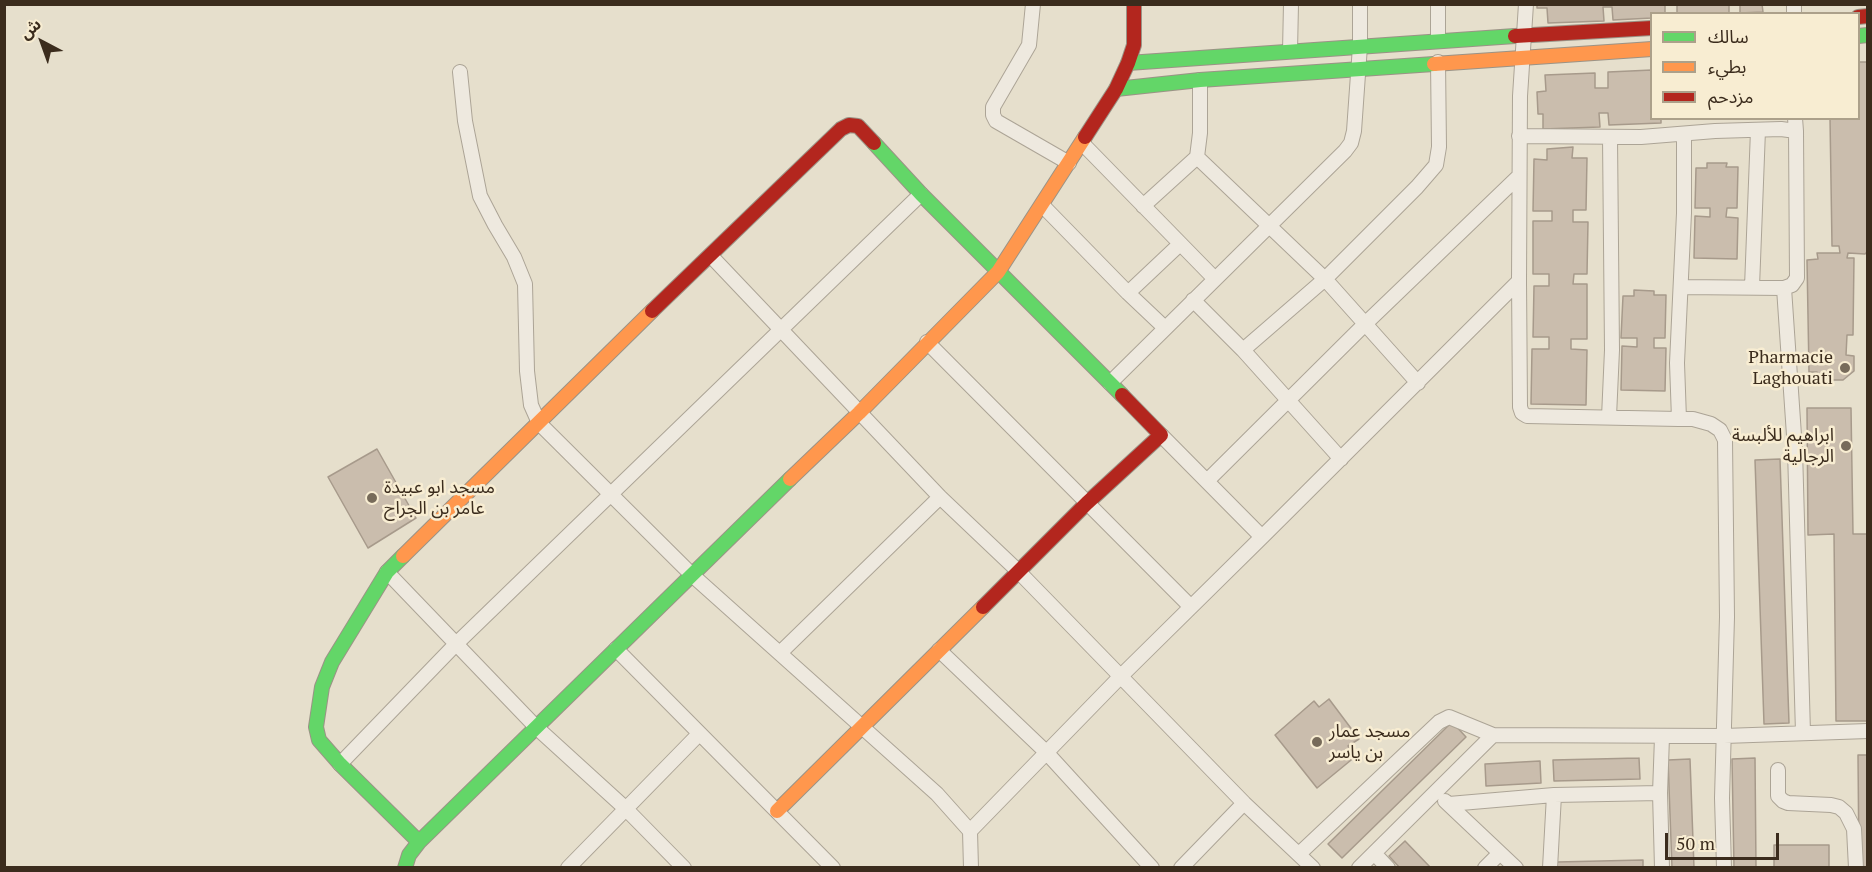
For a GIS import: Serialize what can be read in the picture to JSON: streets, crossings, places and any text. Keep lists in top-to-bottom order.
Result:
{
  "places": [
    "Pharmacie Laghouati",
    "ابراهيم للألبسة الرجالية",
    "مسجد ابو عبيدة عامر بن الجراح",
    "مسجد عمار بن ياسر"
  ],
  "legend": ["سالك", "بطيء", "مزدحم"],
  "scale_bar": "50 m",
  "north": "top left"
}
